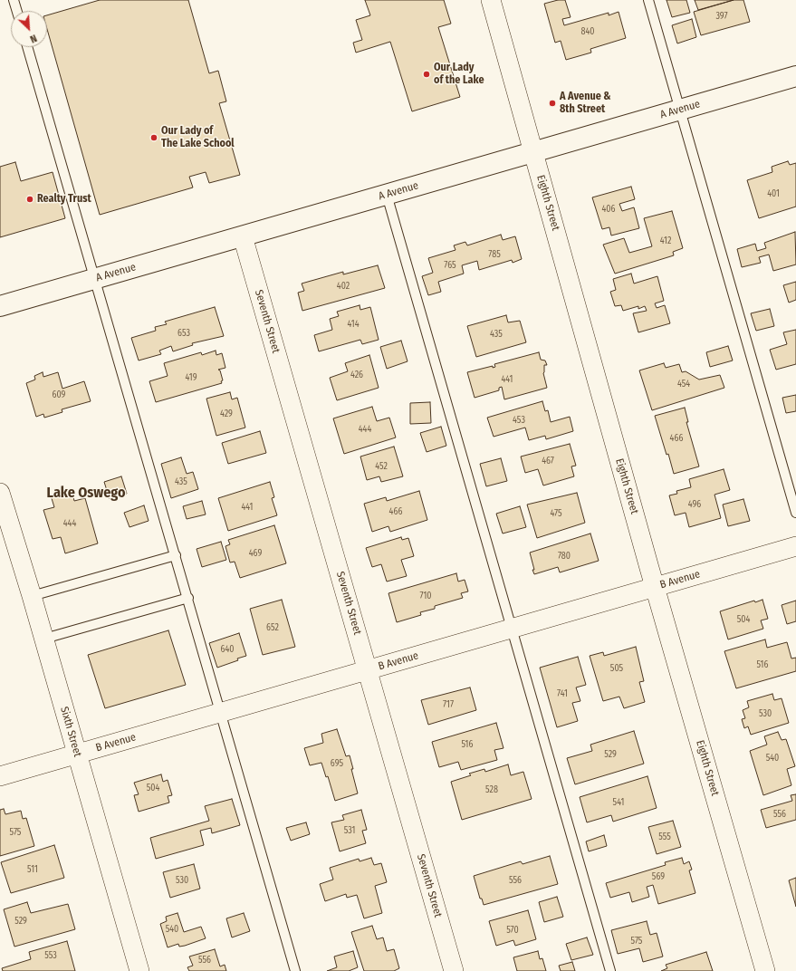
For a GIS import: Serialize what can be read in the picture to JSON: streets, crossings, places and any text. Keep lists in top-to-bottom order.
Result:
{
  "streets": {
    "main road": ["A Avenue"],
    "street": [
      "Eighth Street",
      "Seventh Street",
      "B Avenue",
      "Sixth Street"
    ]
  },
  "crossings": [
    ["A Avenue", "Eighth Street"],
    ["A Avenue", "Seventh Street"],
    ["Eighth Street", "B Avenue"],
    ["Seventh Street", "B Avenue"],
    ["B Avenue", "Sixth Street"]
  ],
  "districts": ["Lake Oswego"],
  "places": [
    "Our Lady of the Lake",
    "A Avenue & 8th Street",
    "Our Lady of The Lake School",
    "Realty Trust"
  ],
  "house_numbers": [
    "397",
    "840",
    "401",
    "406",
    "412",
    "785",
    "765",
    "402",
    "414",
    "653",
    "435",
    "426",
    "419",
    "441",
    "454",
    "609",
    "429",
    "453",
    "444",
    "466",
    "467",
    "452",
    "435",
    "496",
    "441",
    "466",
    "475",
    "444",
    "469",
    "780",
    "710",
    "504",
    "652",
    "640",
    "516",
    "505",
    "741",
    "717",
    "530",
    "516",
    "529",
    "540",
    "695",
    "504",
    "528",
    "541",
    "556",
    "531",
    "575",
    "555",
    "511",
    "569",
    "530",
    "556",
    "529",
    "540",
    "570",
    "575",
    "553",
    "556"
  ],
  "north": "bottom right"
}
